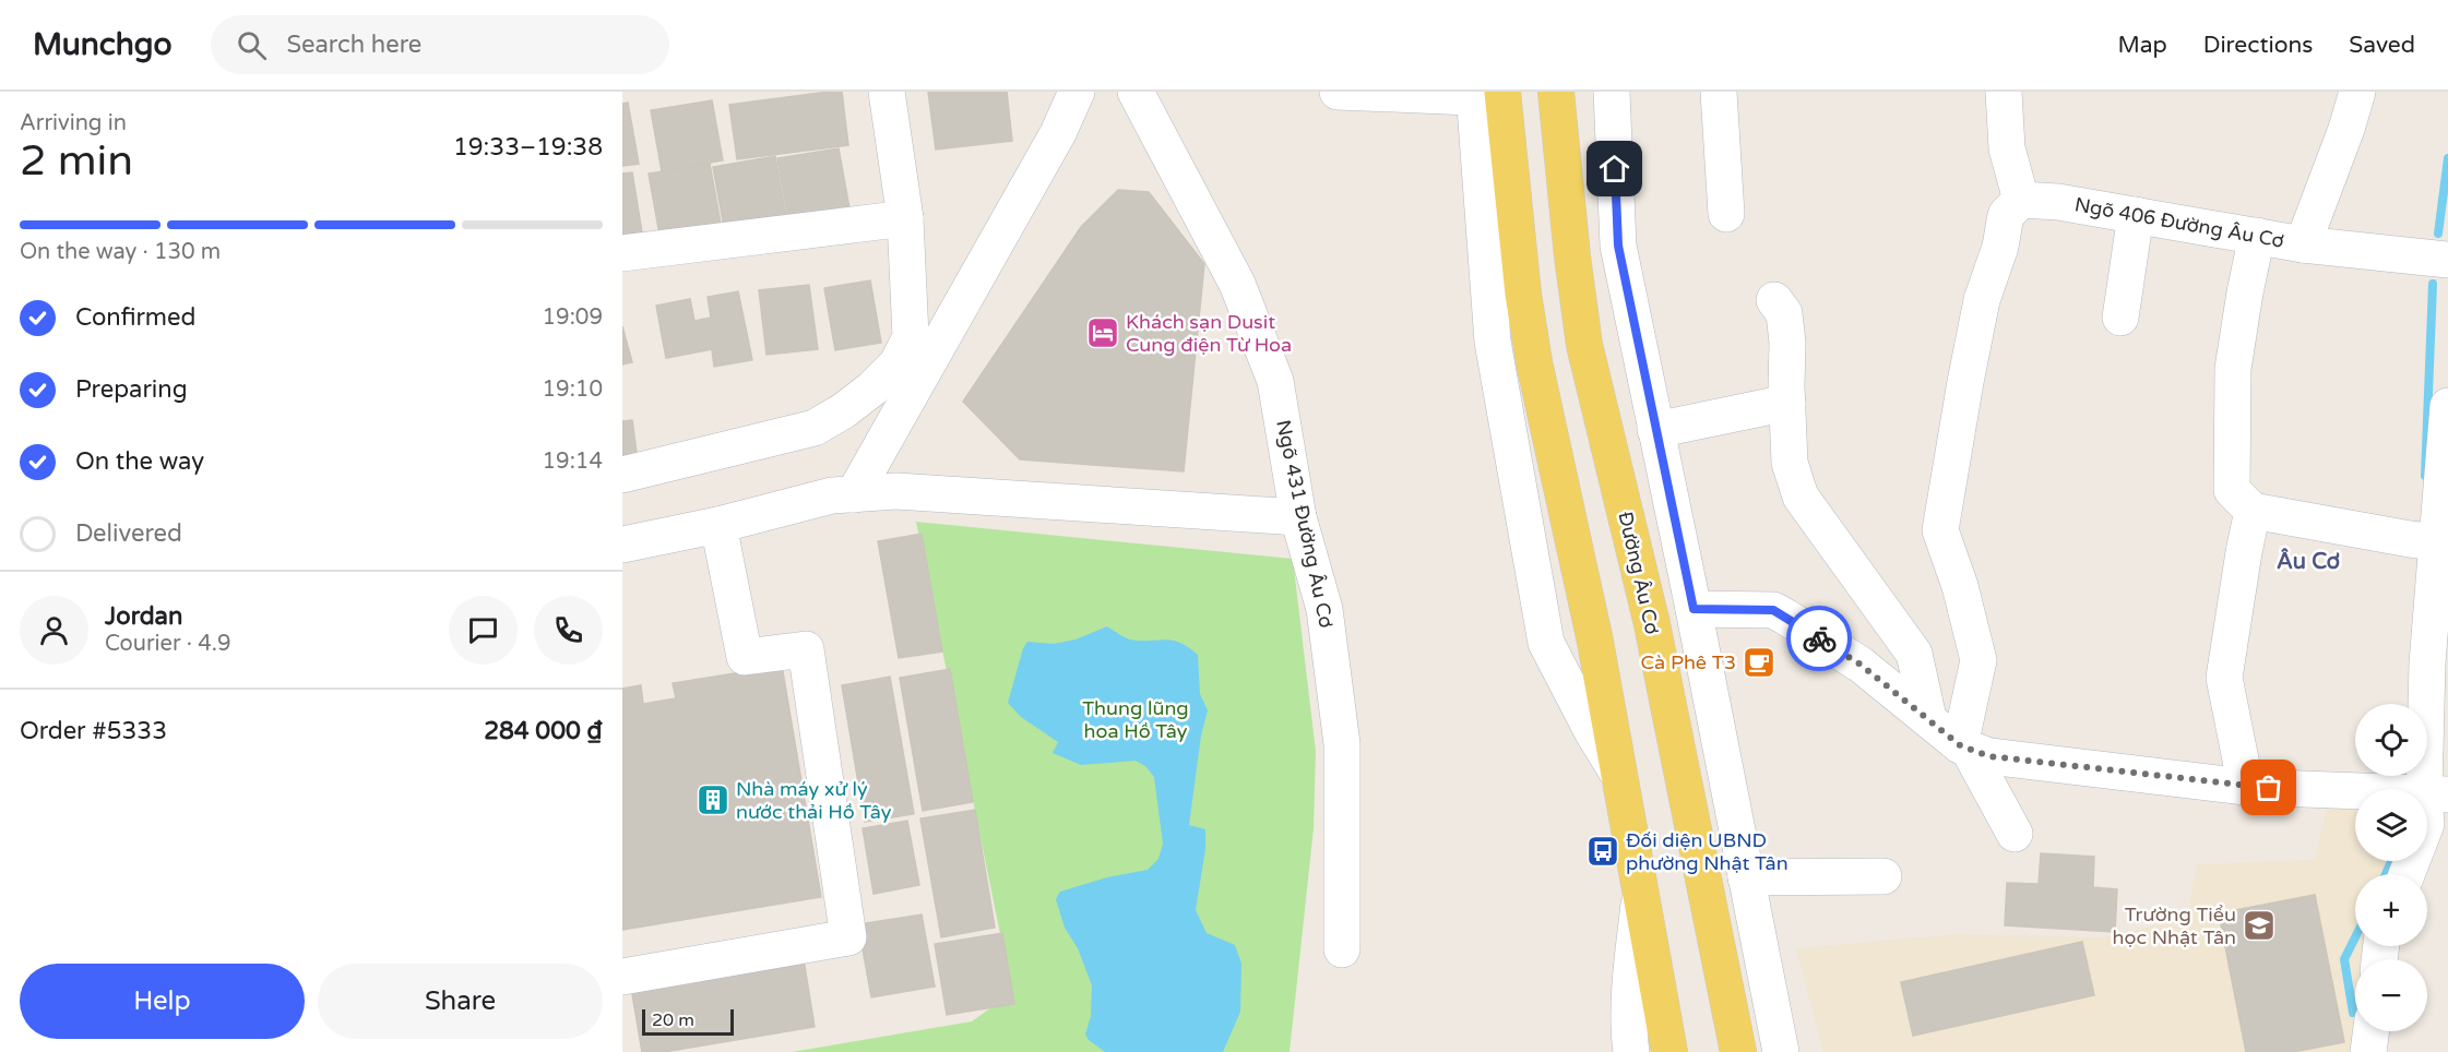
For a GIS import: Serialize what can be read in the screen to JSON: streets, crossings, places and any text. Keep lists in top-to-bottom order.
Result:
{
  "streets": {
    "main road": ["Đường Âu Cơ"],
    "street": ["Ngõ 406 Đường Âu Cơ", "Ngõ 431 Đường Âu Cơ"]
  },
  "districts": ["Âu Cơ"],
  "parks": ["Thung lũng hoa Hồ Tây"],
  "places": {
    "hotel": ["Khách sạn Dusit Cung điện Từ Hoa"],
    "cafe": ["Cà Phê T3"],
    "building": ["Nhà máy xử lý nước thải Hồ Tây"],
    "bus stop": ["Đối diện UBND phường Nhật Tân"],
    "school or university": ["Trường Tiểu học Nhật Tân"]
  },
  "scale_bar": "20 m",
  "page": {
    "header": "Munchgo",
    "search": "Search here",
    "nav": ["Map", "Directions", "Saved"],
    "heading": ["2 min", "Arriving in", "19:33–19:38"],
    "panel": [
      "Jordan",
      "Courier · 4.9",
      "Order #5333",
      "284 000 ₫"
    ],
    "bar": "On the way · 130 m",
    "list": [
      ["Confirmed", "19:09"],
      ["Preparing", "19:10"],
      ["On the way", "19:14"],
      "Delivered"
    ],
    "map_buttons": ["+", "−"],
    "buttons": ["Help", "Share"],
    "scale": "20 m"
  }
}
